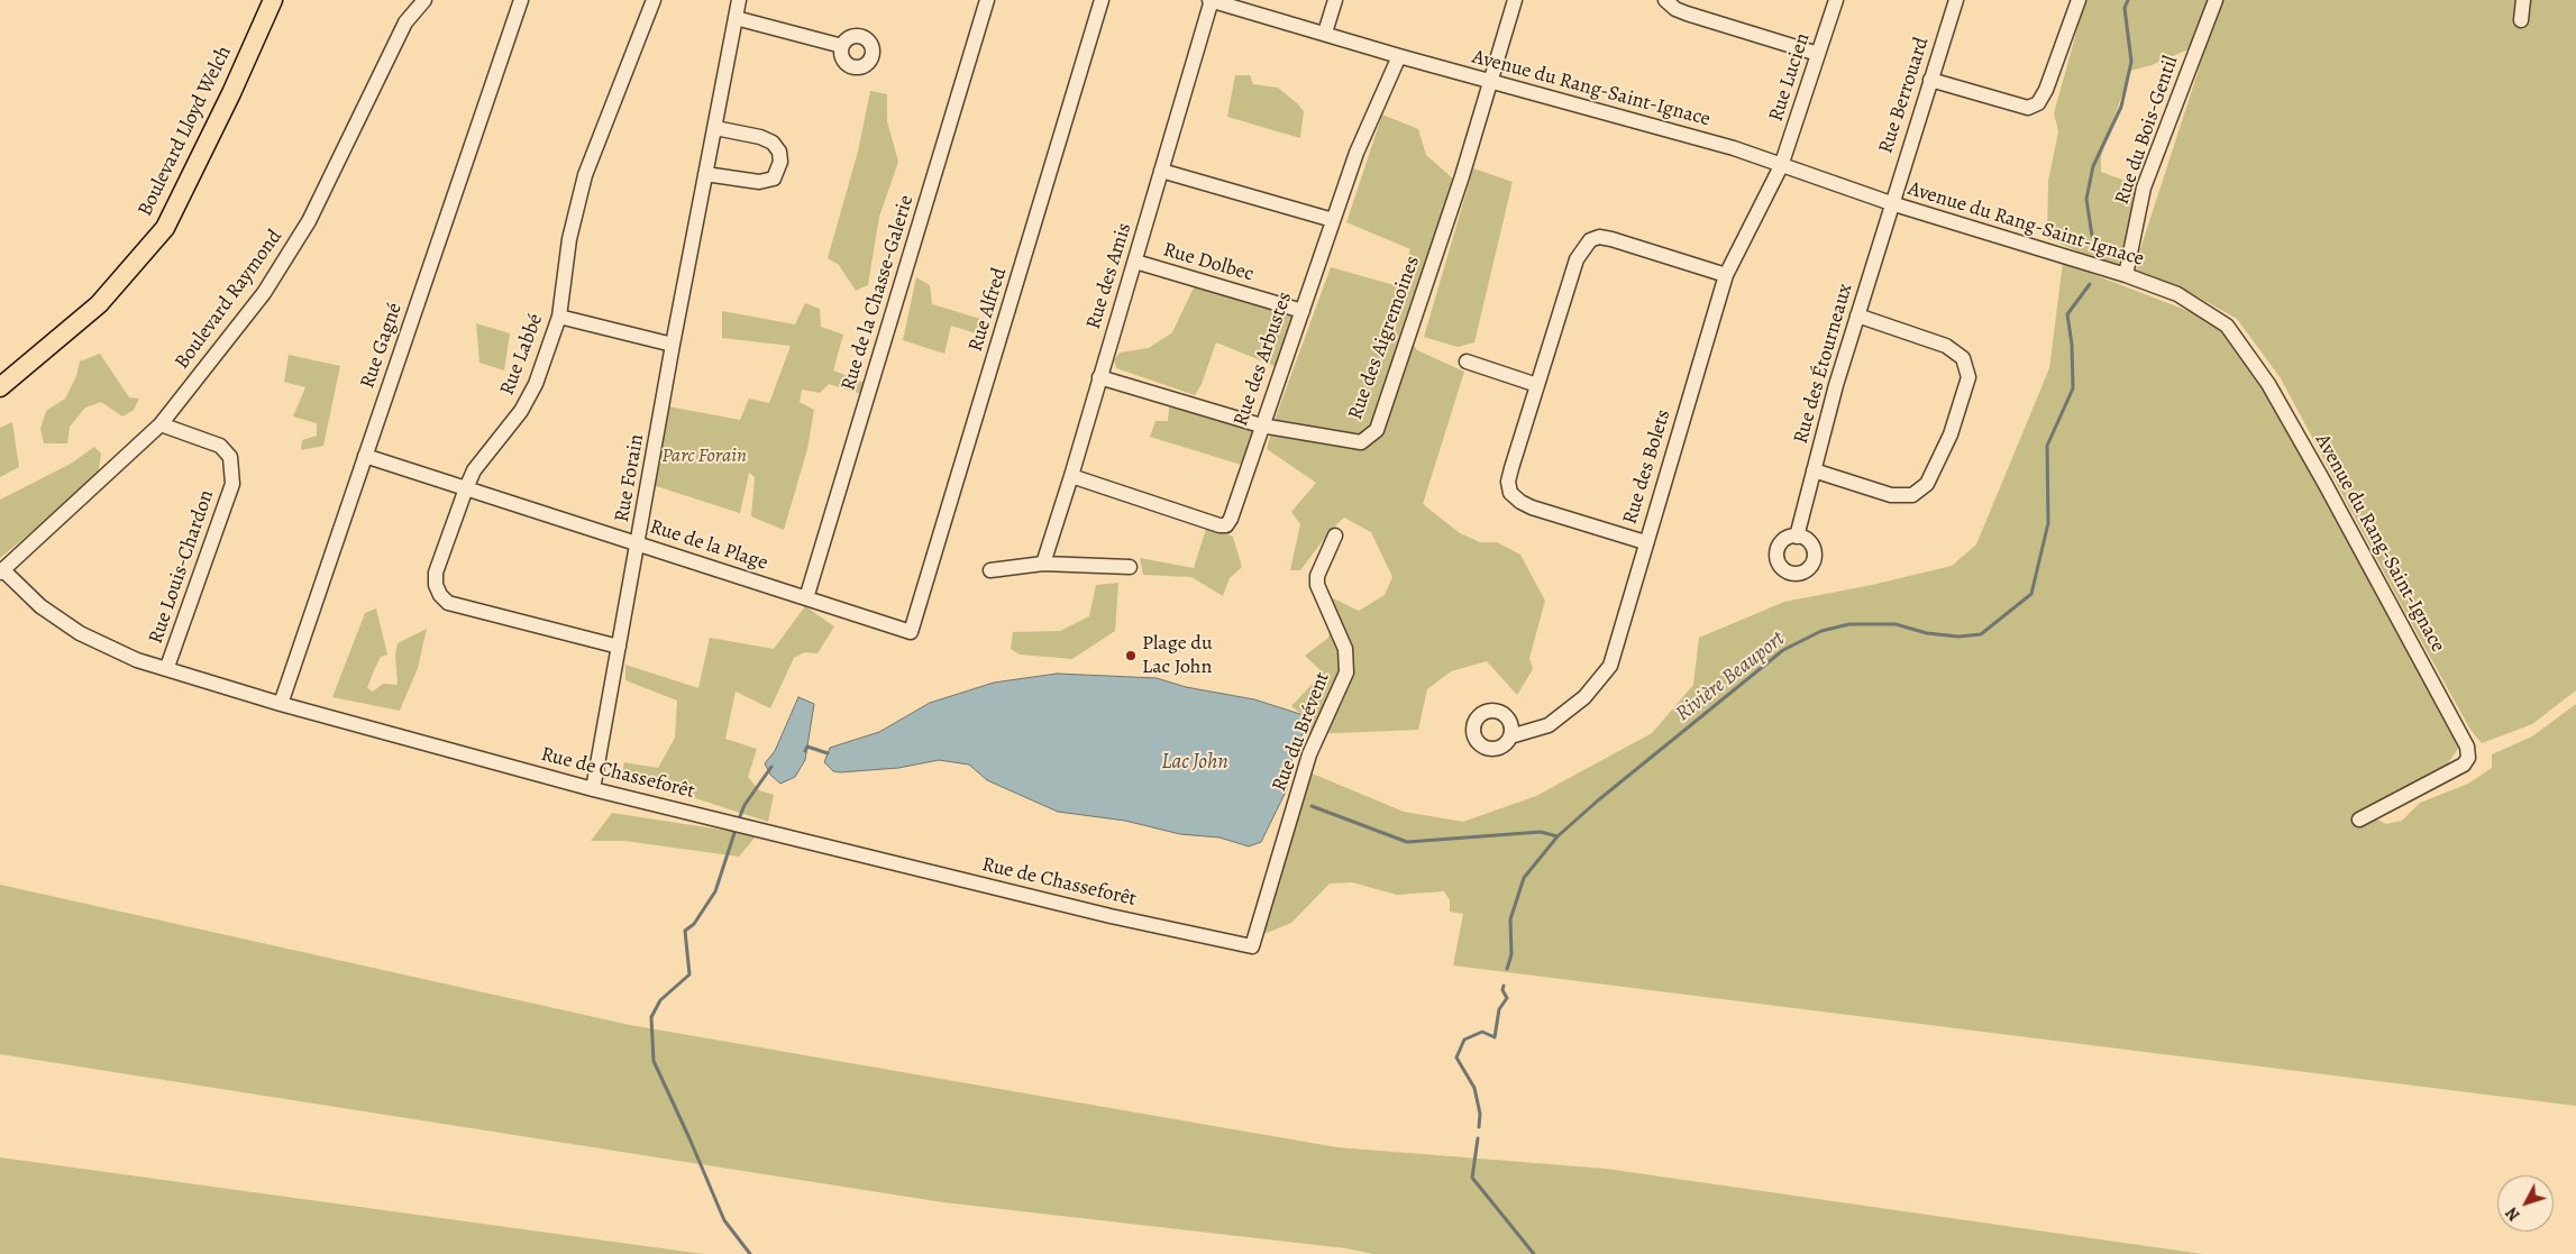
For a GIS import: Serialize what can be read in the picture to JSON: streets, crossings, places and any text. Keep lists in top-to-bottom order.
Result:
{
  "streets": {
    "main road": ["Boulevard Lloyd Welch"],
    "street": [
      "Rue Lucien",
      "Avenue du Rang-Saint-Ignace",
      "Rue Berrouard",
      "Rue du Bois-Gentil",
      "Rue Dolbec",
      "Rue des Amis",
      "Rue de la Chasse-Galerie",
      "Boulevard Raymond",
      "Rue Alfred",
      "Rue des Aigremoines",
      "Rue Gagné",
      "Rue Labbé",
      "Rue des Arbustes",
      "Rue des Étourneaux",
      "Rue des Bolets",
      "Rue Forain",
      "Rue de la Plage",
      "Rue Louis-Chardon",
      "Rue du Brévent",
      "Rue de Chasseforêt"
    ]
  },
  "crossings": [
    ["Rue Lucien", "Avenue du Rang-Saint-Ignace"],
    ["Rue Lucien", "Rue des Bolets"],
    ["Avenue du Rang-Saint-Ignace", "Rue Berrouard"],
    ["Avenue du Rang-Saint-Ignace", "Rue du Bois-Gentil"],
    ["Avenue du Rang-Saint-Ignace", "Rue des Amis"],
    ["Avenue du Rang-Saint-Ignace", "Rue des Aigremoines"],
    ["Avenue du Rang-Saint-Ignace", "Rue des Arbustes"],
    ["Avenue du Rang-Saint-Ignace", "Rue des Étourneaux"],
    ["Avenue du Rang-Saint-Ignace", "Rue des Bolets"],
    ["Rue Berrouard", "Rue des Étourneaux"],
    ["Rue Dolbec", "Rue des Amis"],
    ["Rue Dolbec", "Rue des Arbustes"],
    ["Rue des Amis", "Rue des Aigremoines"],
    ["Rue des Amis", "Rue des Arbustes"],
    ["Rue de la Chasse-Galerie", "Rue de la Plage"],
    ["Boulevard Raymond", "Rue Louis-Chardon"],
    ["Boulevard Raymond", "Rue de Chasseforêt"],
    ["Rue Alfred", "Rue de la Plage"],
    ["Rue des Aigremoines", "Rue des Arbustes"],
    ["Rue Gagné", "Rue de la Plage"],
    ["Rue Gagné", "Rue de Chasseforêt"],
    ["Rue Labbé", "Rue Forain"],
    ["Rue Labbé", "Rue de la Plage"],
    ["Rue Forain", "Rue de la Plage"],
    ["Rue Forain", "Rue de Chasseforêt"],
    ["Rue Louis-Chardon", "Rue de Chasseforêt"],
    ["Rue du Brévent", "Rue de Chasseforêt"]
  ],
  "water": ["Rivière Beauport", "Lac John"],
  "parks": ["Parc Forain"],
  "places": ["Plage du Lac John"],
  "north": "bottom left"
}
